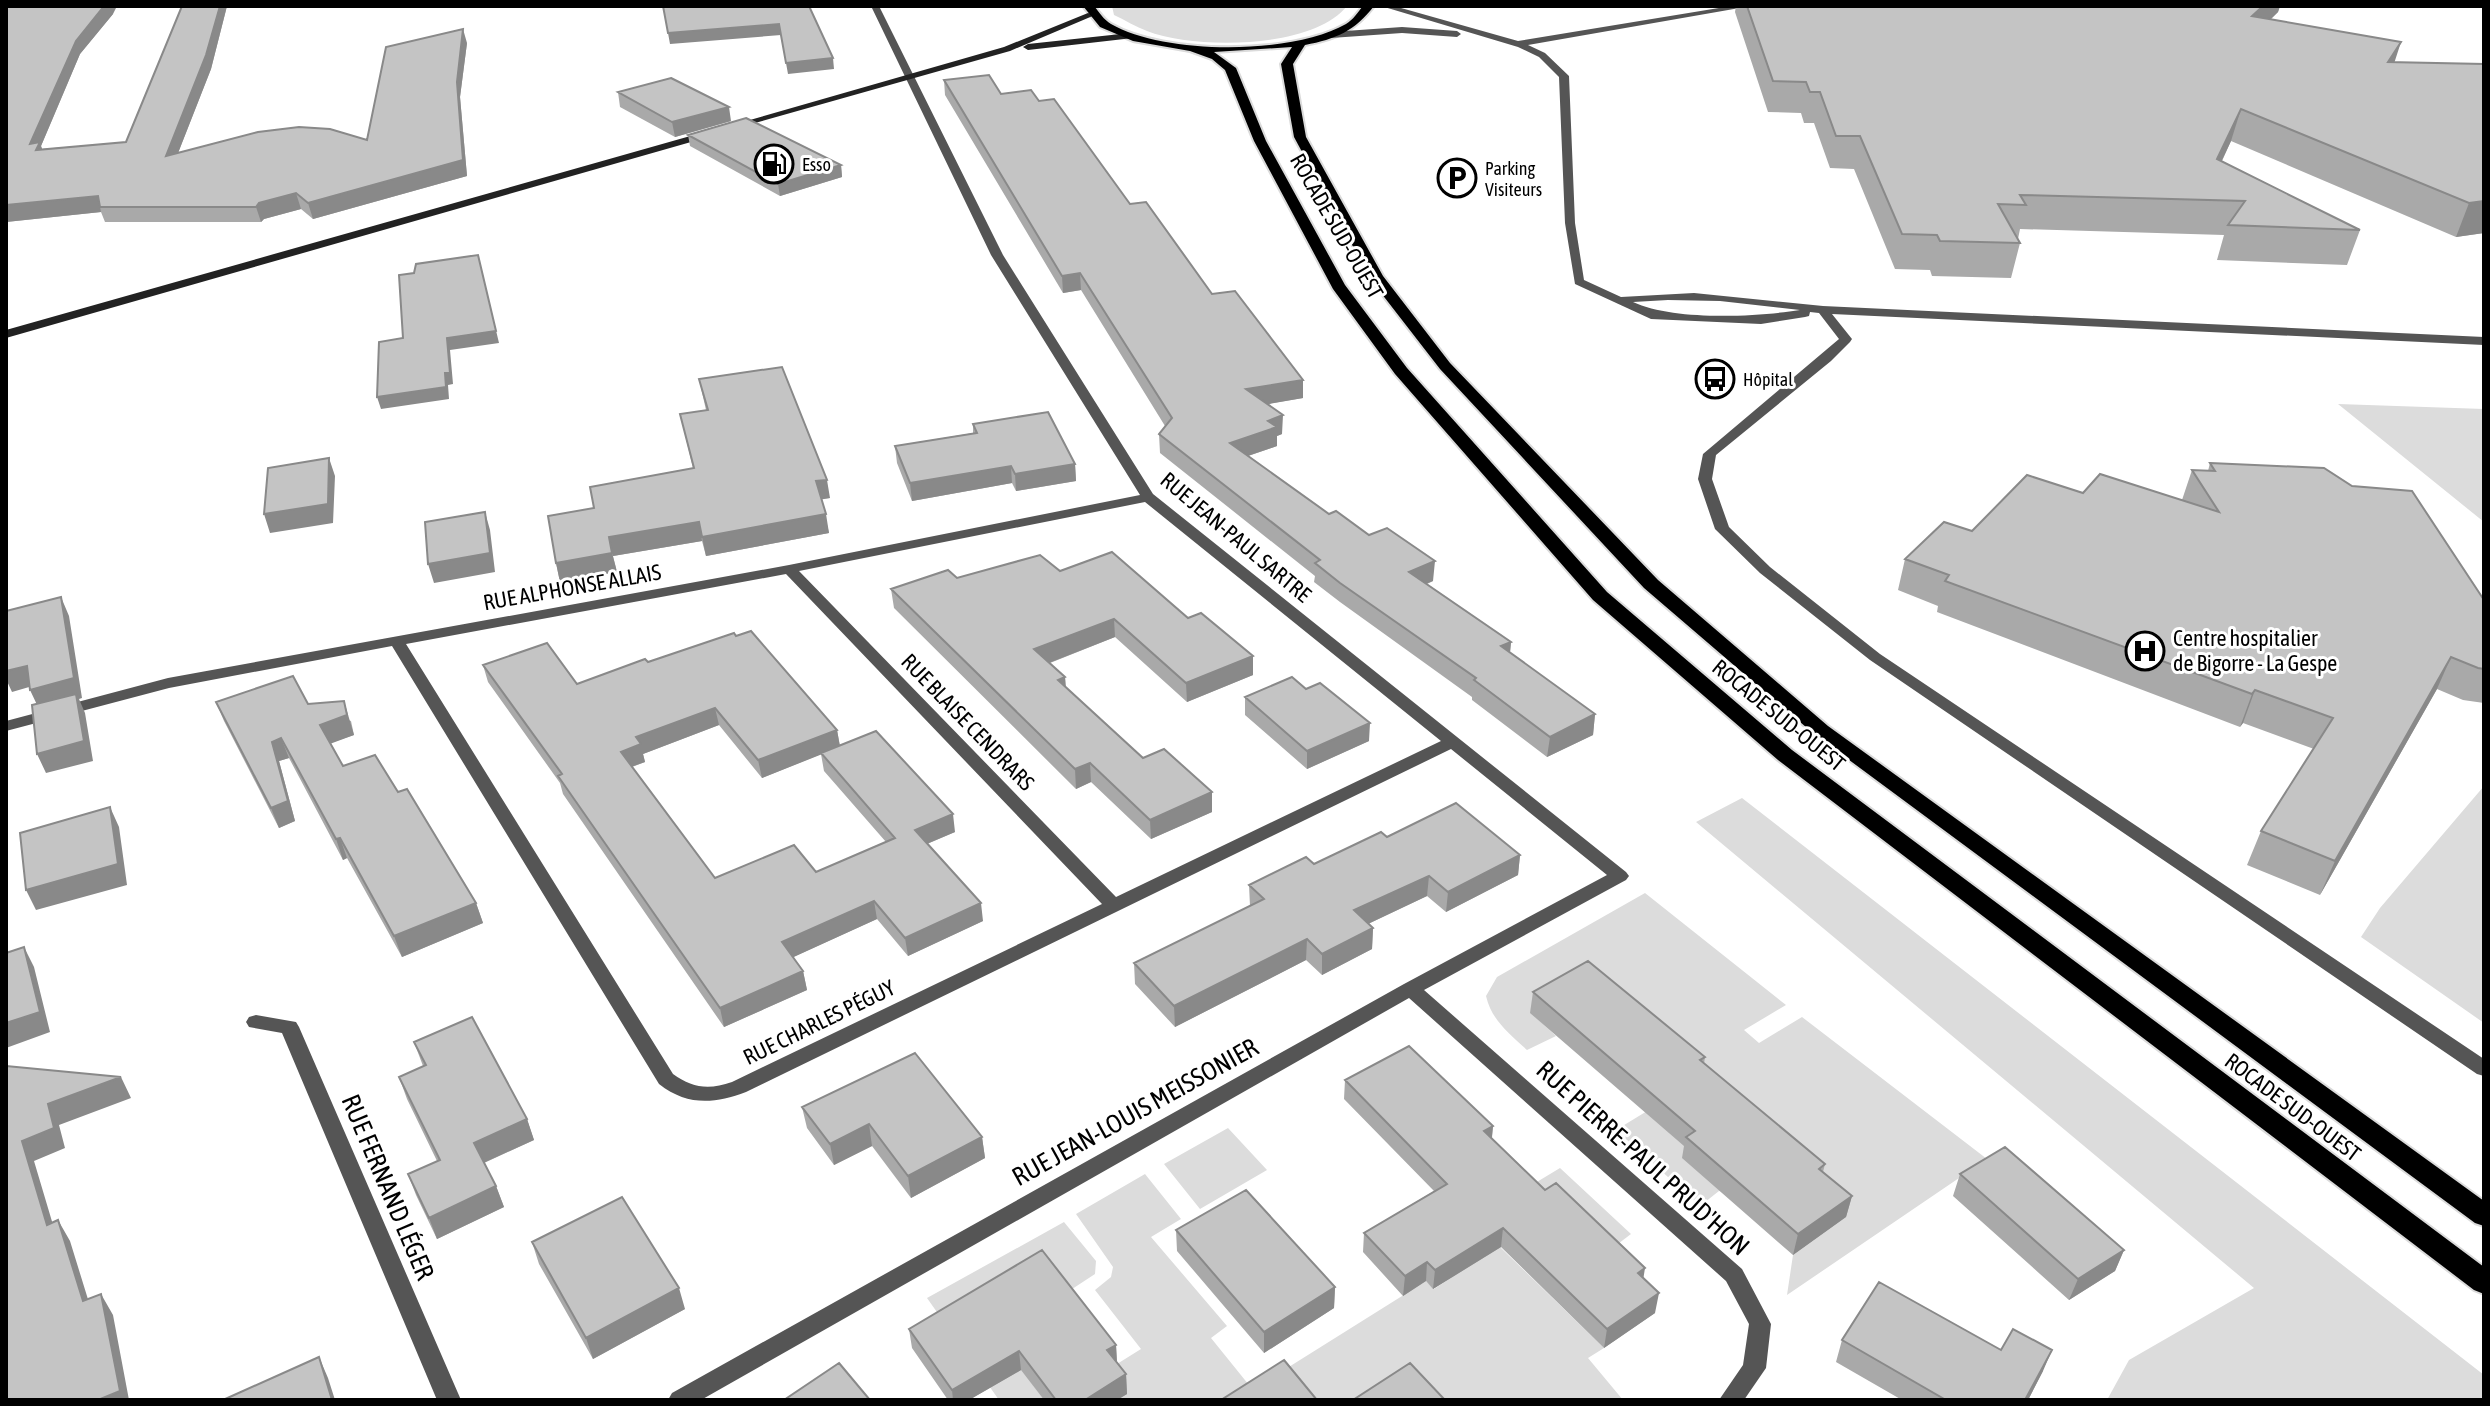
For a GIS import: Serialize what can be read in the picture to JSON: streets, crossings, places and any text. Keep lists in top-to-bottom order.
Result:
{
  "streets": {
    "main road": ["ROCADE SUD-OUEST"],
    "street": [
      "RUE JEAN-PAUL SARTRE",
      "RUE ALPHONSE ALLAIS",
      "RUE BLAISE CENDRARS",
      "RUE CHARLES PÉGUY",
      "RUE JEAN-LOUIS MEISSONIER",
      "RUE PIERRE-PAUL PRUD'HON",
      "RUE FERNAND LÉGER"
    ]
  },
  "crossings": [
    ["RUE JEAN-PAUL SARTRE", "RUE ALPHONSE ALLAIS"],
    ["RUE JEAN-PAUL SARTRE", "RUE CHARLES PÉGUY"],
    ["RUE JEAN-PAUL SARTRE", "RUE JEAN-LOUIS MEISSONIER"],
    ["RUE ALPHONSE ALLAIS", "RUE BLAISE CENDRARS"],
    ["RUE ALPHONSE ALLAIS", "RUE CHARLES PÉGUY"],
    ["RUE BLAISE CENDRARS", "RUE CHARLES PÉGUY"],
    ["RUE JEAN-LOUIS MEISSONIER", "RUE PIERRE-PAUL PRUD'HON"]
  ],
  "places": {
    "fuel station": ["Esso"],
    "parking": ["Parking Visiteurs"],
    "bus stop": ["Hôpital"],
    "hospital": ["Centre hospitalier de Bigorre - La Gespe"]
  }
}
